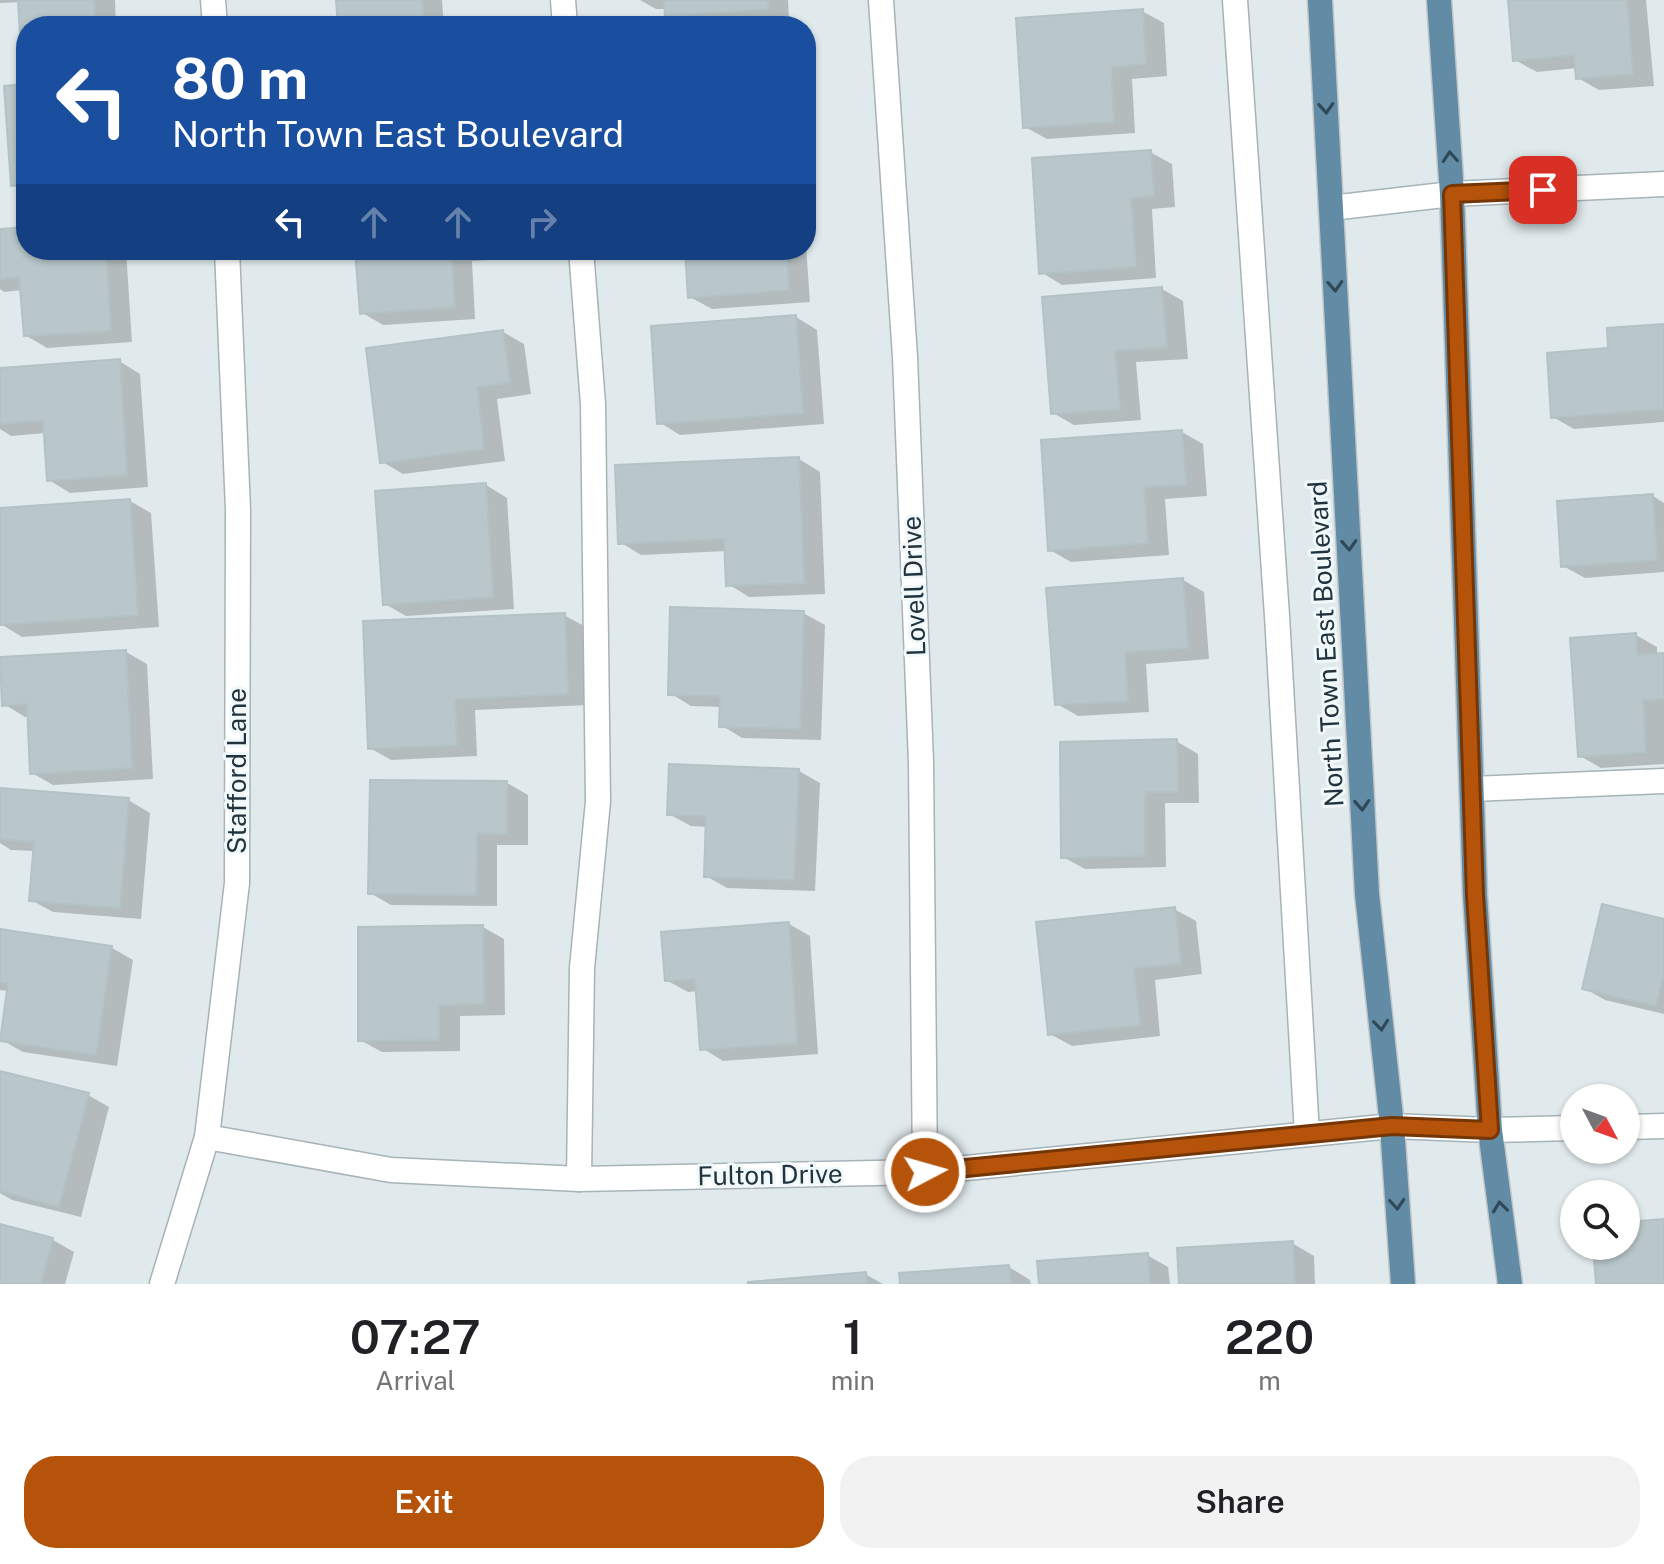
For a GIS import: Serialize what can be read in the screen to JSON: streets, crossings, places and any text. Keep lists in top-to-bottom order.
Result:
{
  "streets": {
    "main road": ["North Town East Boulevard"],
    "street": ["Lovell Drive", "Stafford Lane", "Fulton Drive"]
  },
  "crossings": [
    ["Lovell Drive", "Fulton Drive"],
    ["North Town East Boulevard", "Fulton Drive"],
    ["Stafford Lane", "Fulton Drive"]
  ],
  "north": "bottom right",
  "page": {
    "turn": ["80 m", "North Town East Boulevard"],
    "eta": [
      "07:27",
      "Arrival",
      "1",
      "min",
      "220",
      "m"
    ],
    "buttons": ["Exit", "Share"]
  }
}
